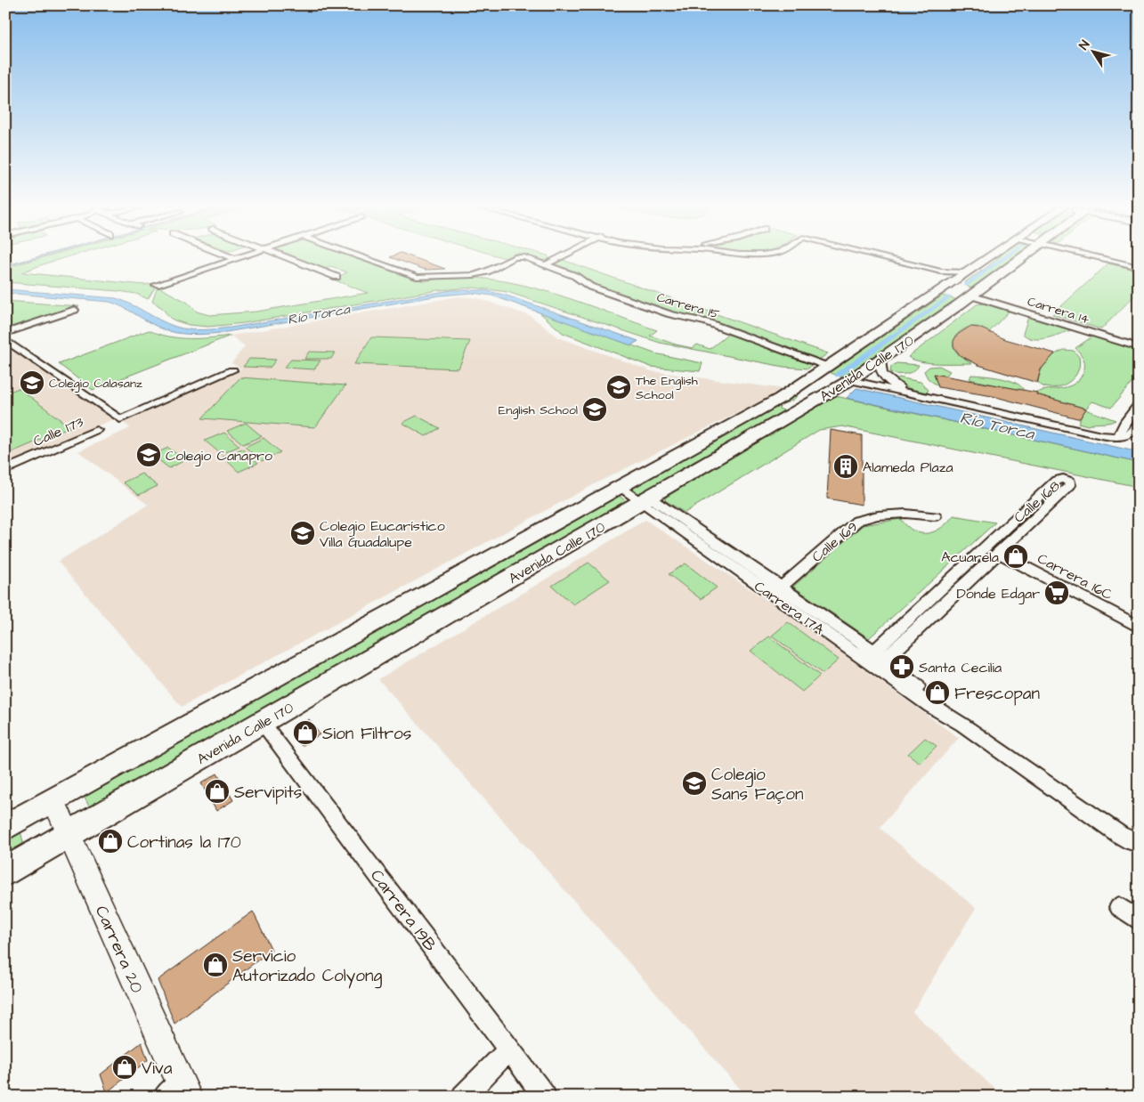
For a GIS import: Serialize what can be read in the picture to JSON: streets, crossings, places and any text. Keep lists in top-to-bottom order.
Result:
{
  "streets": {
    "main road": ["Avenida Calle 170", "Carrera 20"],
    "street": [
      "Carrera 15",
      "Carrera 14",
      "Calle 173",
      "Calle 168",
      "Calle 169",
      "Carrera 16C",
      "Carrera 17A",
      "Carrera 19B"
    ]
  },
  "crossings": [
    ["Carrera 15", "Avenida Calle 170"],
    ["Carrera 14", "Avenida Calle 170"],
    ["Avenida Calle 170", "Carrera 17A"],
    ["Avenida Calle 170", "Carrera 19B"],
    ["Avenida Calle 170", "Carrera 20"],
    ["Calle 168", "Carrera 16C"],
    ["Calle 168", "Carrera 17A"],
    ["Calle 169", "Carrera 17A"]
  ],
  "water": ["Río Torca"],
  "places": {
    "school or university": [
      "Colegio Calasanz",
      "The English School",
      "English School",
      "Colegio Canapro",
      "Colegio Eucarístico Villa Guadalupe",
      "Colegio Sans Façon"
    ],
    "building": ["Alameda Plaza"],
    "shop": [
      "Acuarela",
      "Frescopan",
      "Sion Filtros",
      "Servipits",
      "Cortinas la 170",
      "Servicio Autorizado Colyong",
      "Viva"
    ],
    "supermarket": ["Donde Edgar"],
    "pharmacy": ["Santa Cecilia"]
  },
  "north": "top left"
}
